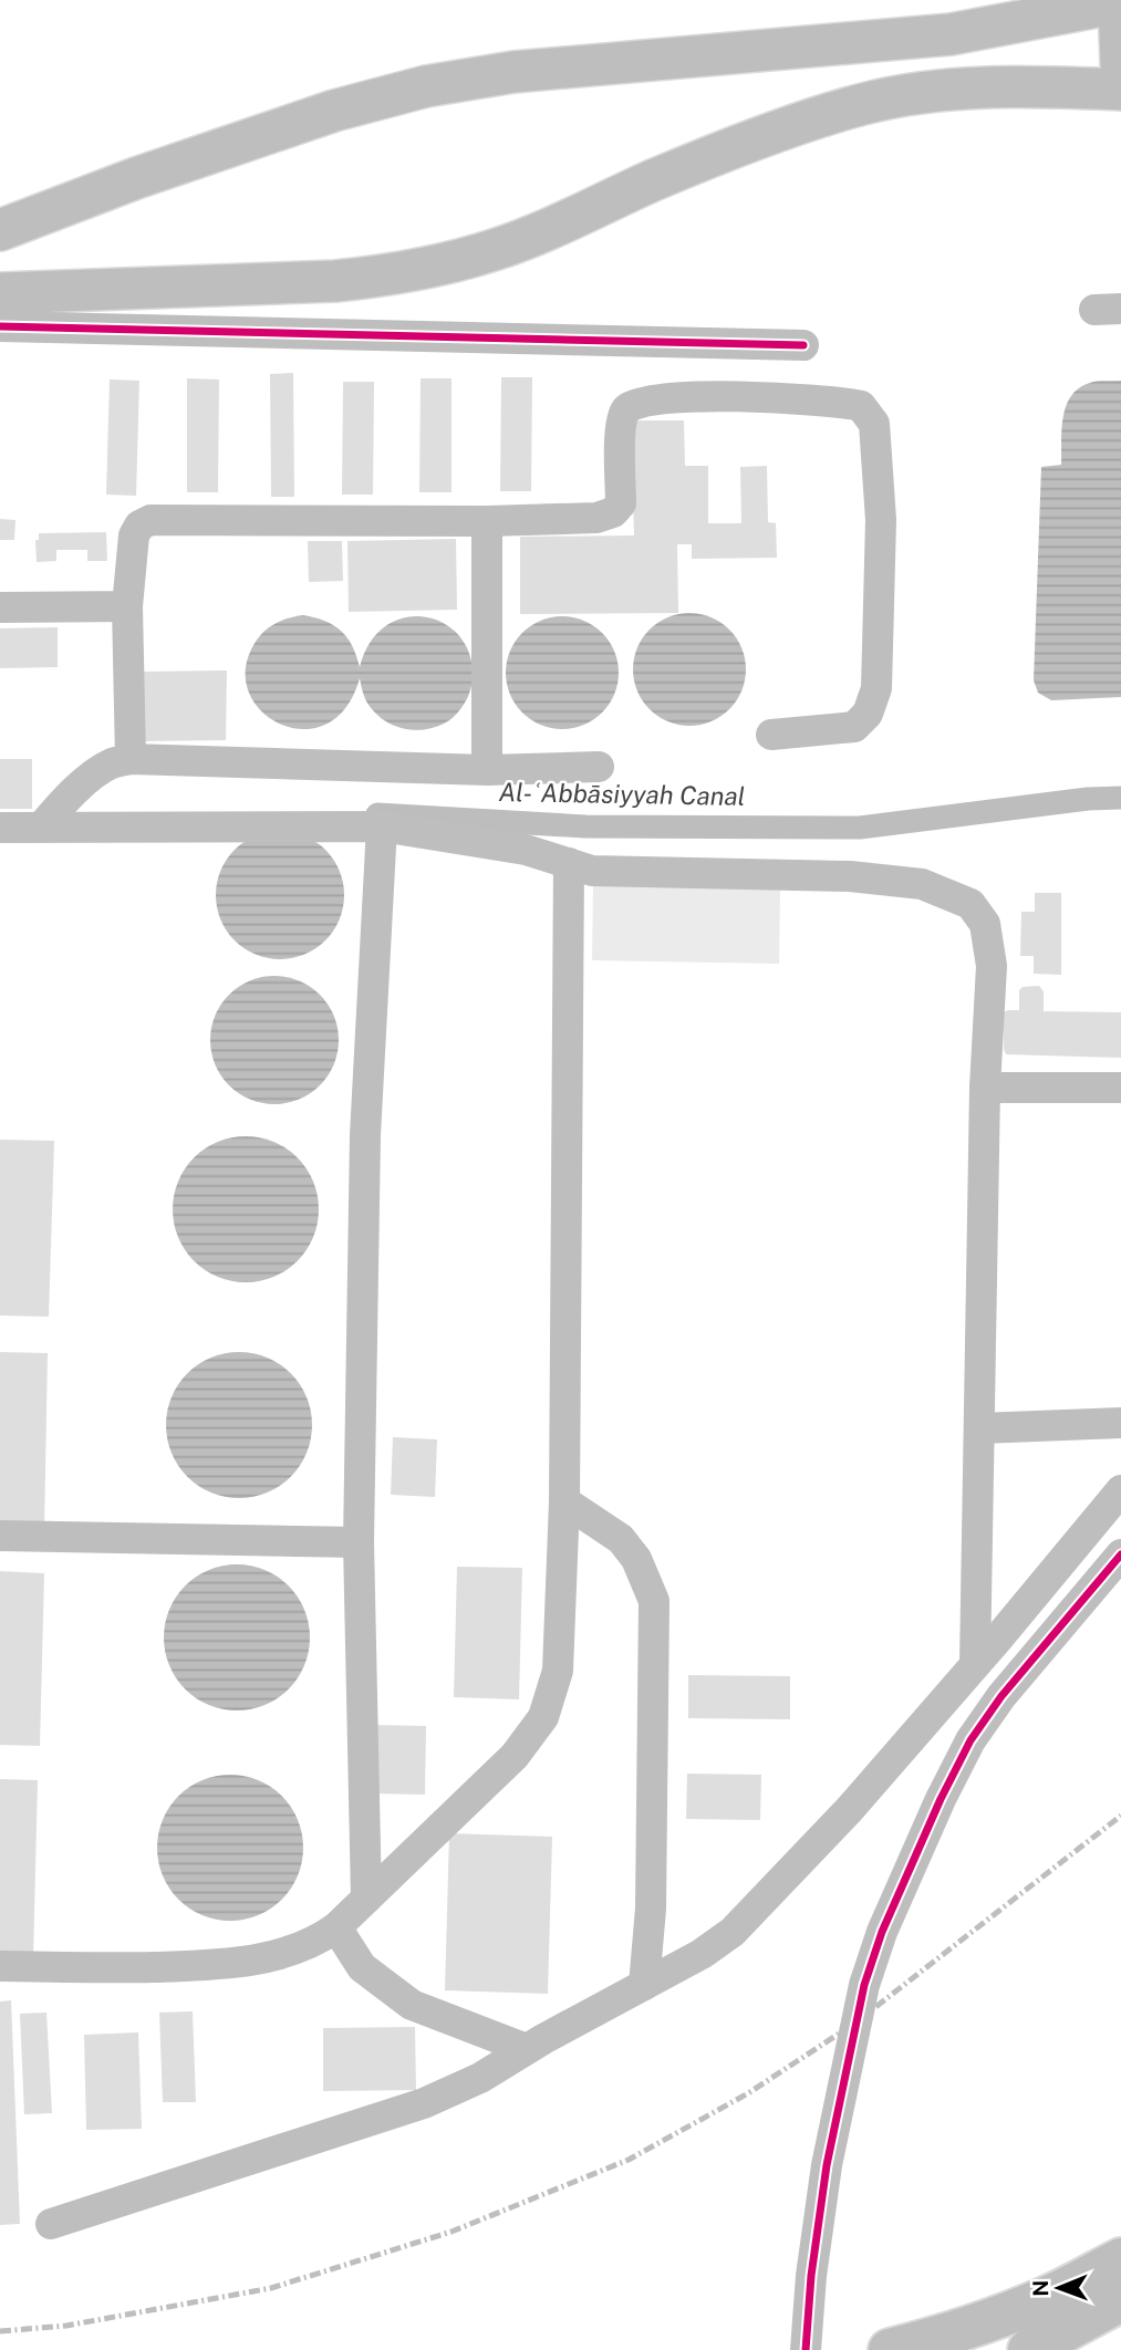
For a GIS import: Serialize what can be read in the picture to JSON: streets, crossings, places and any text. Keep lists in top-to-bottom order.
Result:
{
  "water": ["Al-ʿAbbāsiyyah Canal"],
  "north": "left"
}
